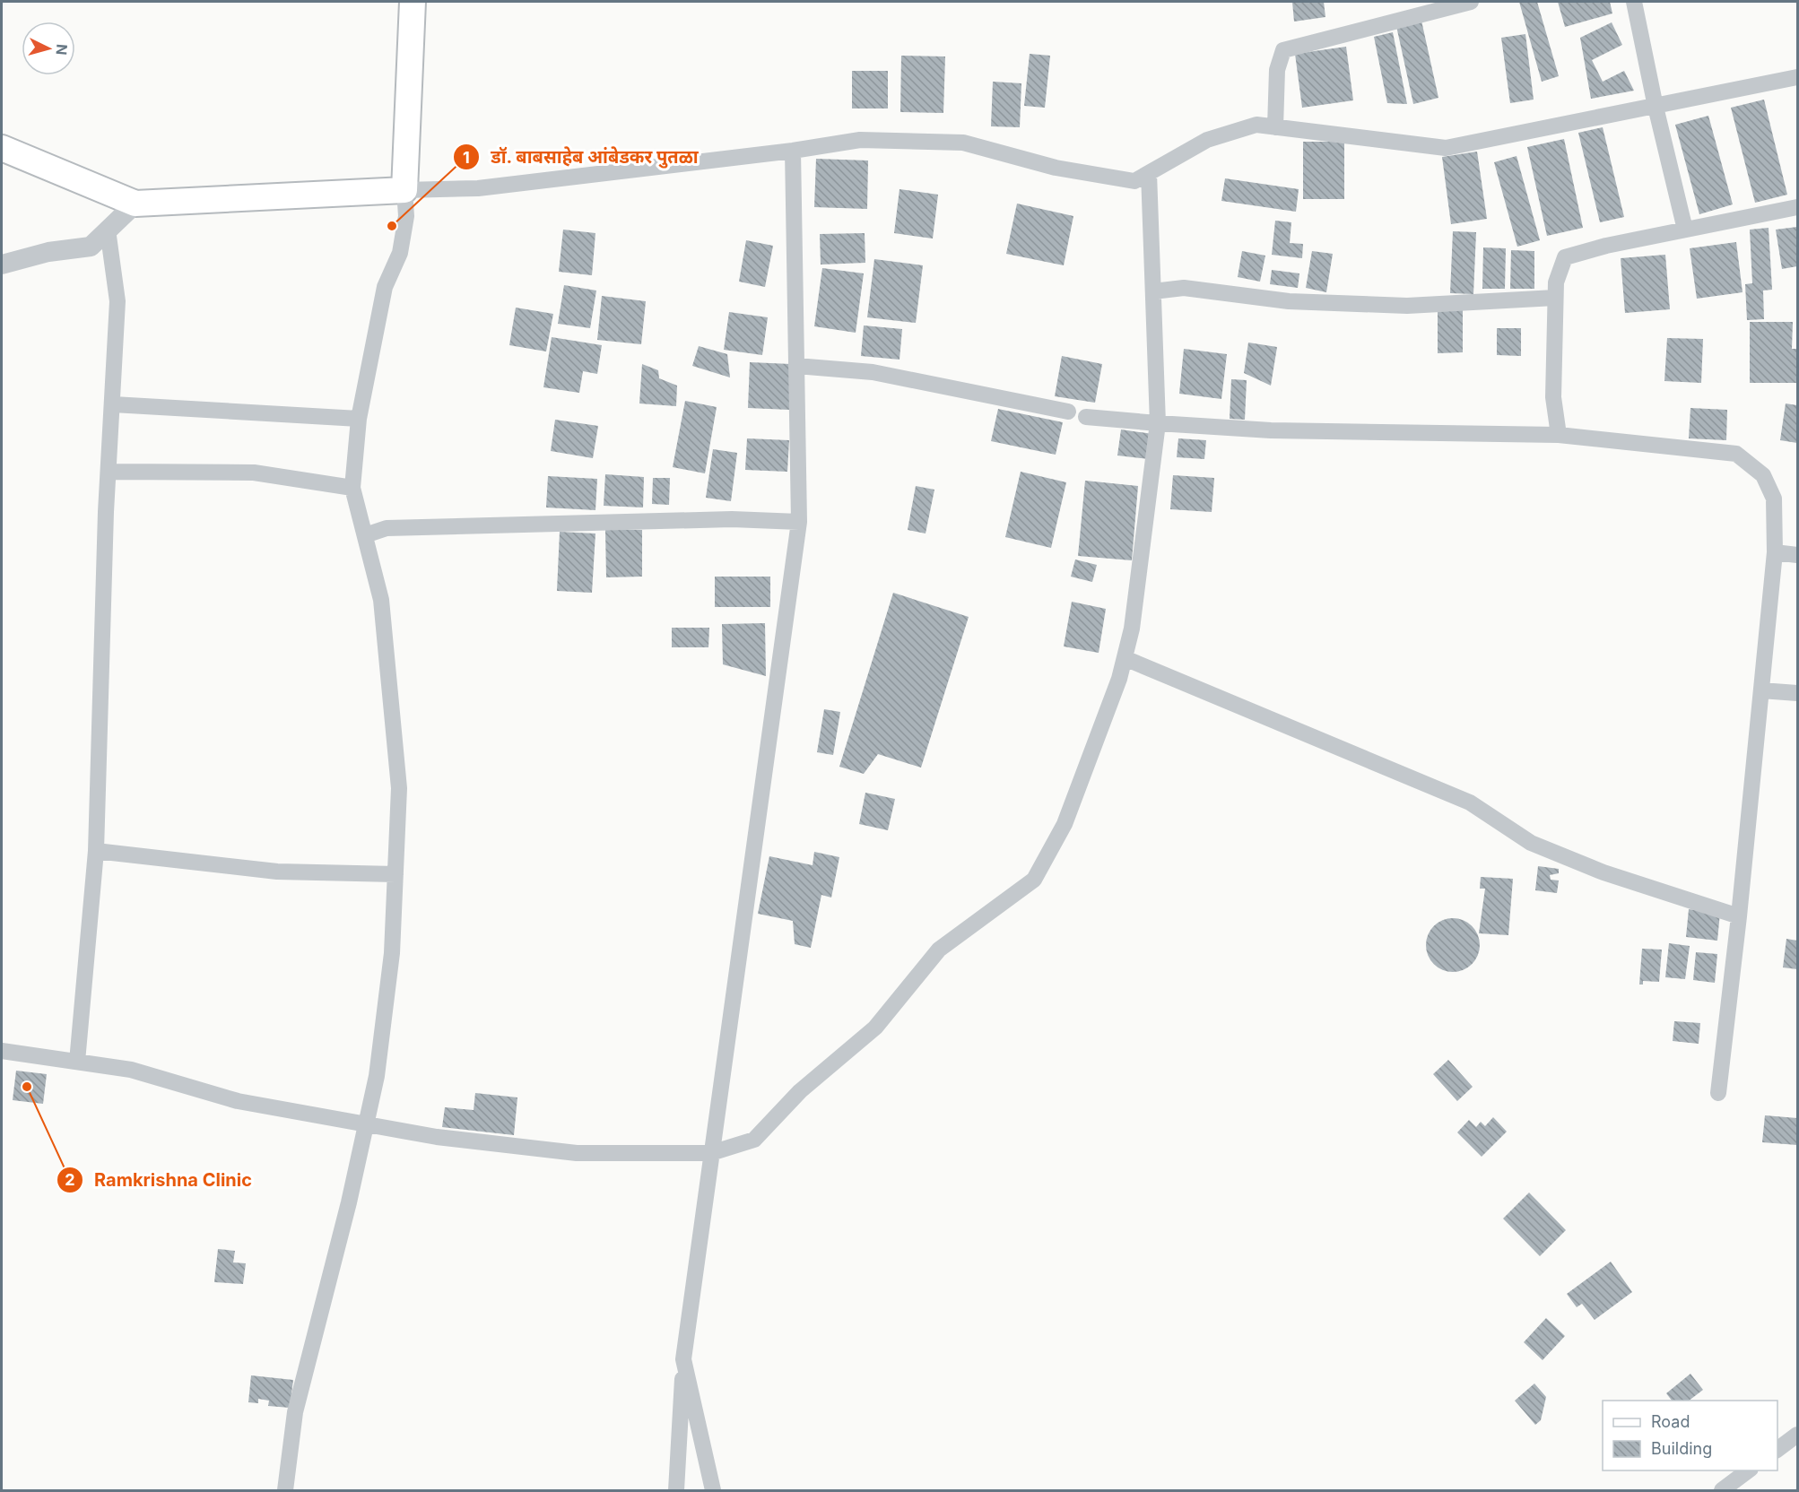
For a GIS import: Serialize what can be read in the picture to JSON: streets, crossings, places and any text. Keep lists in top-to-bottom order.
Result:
{
  "places": ["डॉ. बाबसाहेब आंबेडकर पुतळा", "Ramkrishna Clinic"],
  "legend": ["Road", "Building"],
  "north": "right"
}
